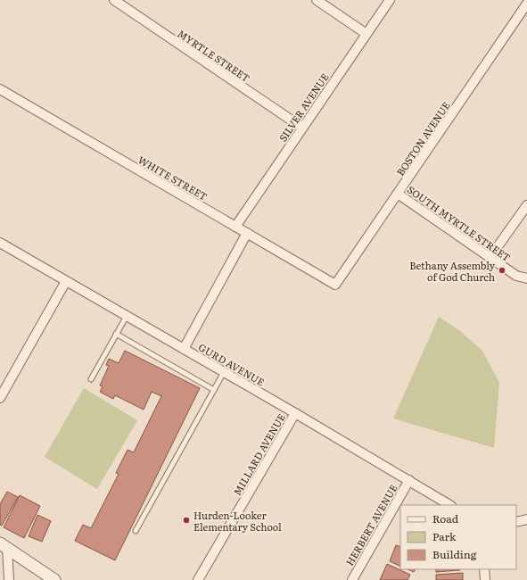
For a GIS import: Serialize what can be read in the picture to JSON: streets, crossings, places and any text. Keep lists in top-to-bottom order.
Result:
{
  "streets": {
    "street": [
      "MYRTLE STREET",
      "SILVER AVENUE",
      "BOSTON AVENUE",
      "WHITE STREET",
      "SOUTH MYRTLE STREET",
      "GURD AVENUE",
      "MILLARD AVENUE",
      "HERBERT AVENUE"
    ]
  },
  "crossings": [
    ["MYRTLE STREET", "SILVER AVENUE"],
    ["SILVER AVENUE", "WHITE STREET"],
    ["BOSTON AVENUE", "WHITE STREET"],
    ["BOSTON AVENUE", "SOUTH MYRTLE STREET"],
    ["GURD AVENUE", "MILLARD AVENUE"],
    ["GURD AVENUE", "HERBERT AVENUE"]
  ],
  "places": ["Bethany Assembly of God Church", "Hurden-Looker Elementary School"],
  "legend": ["Road", "Park", "Building"]
}
